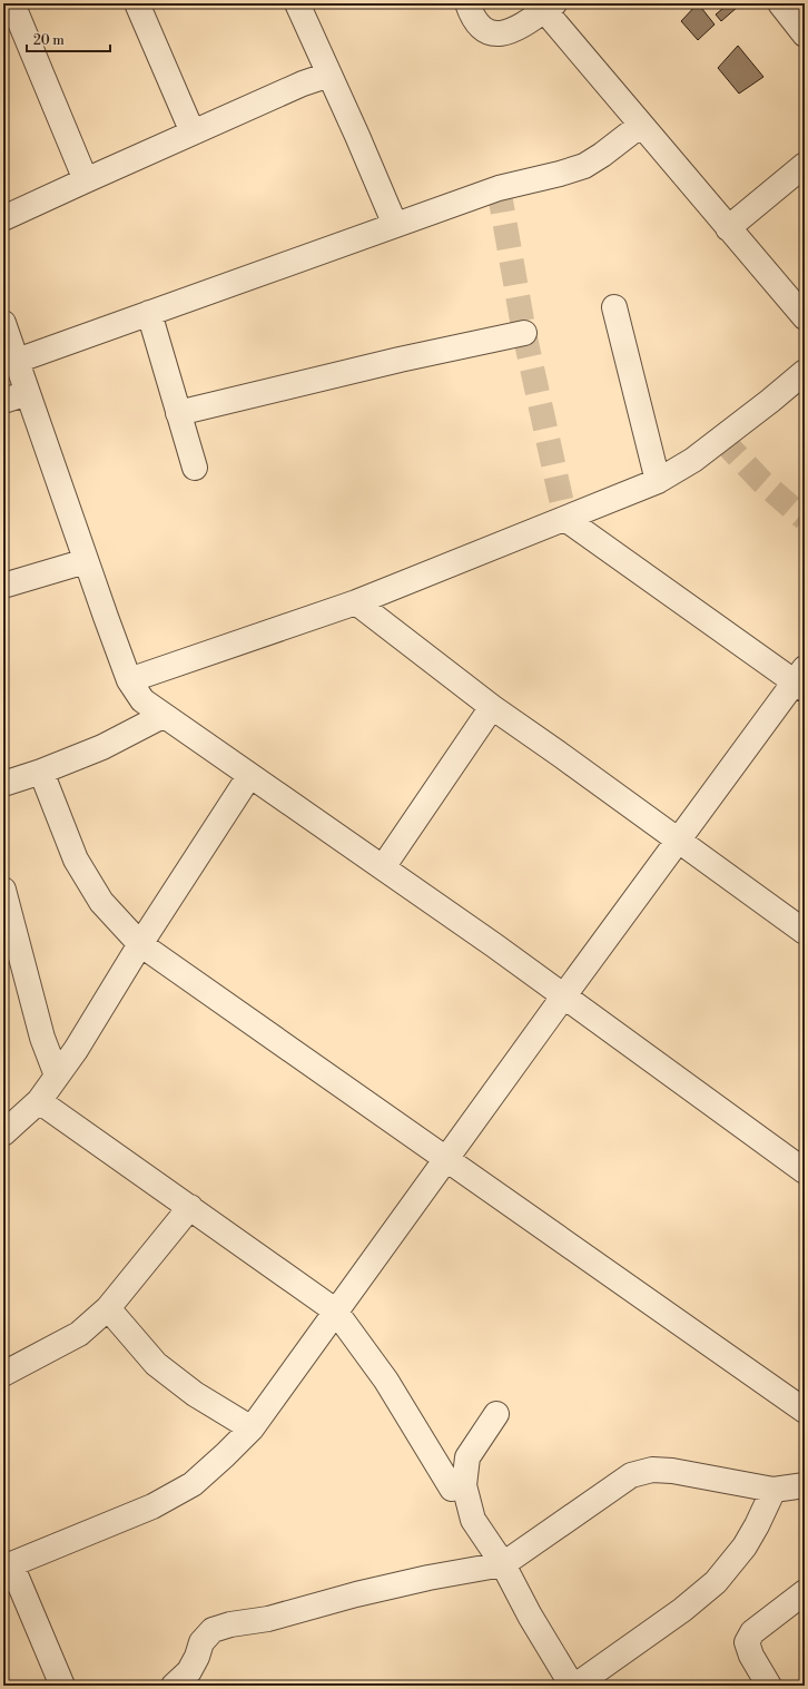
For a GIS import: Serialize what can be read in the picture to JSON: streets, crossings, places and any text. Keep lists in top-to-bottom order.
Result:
{
  "scale_bar": "20 m"
}
